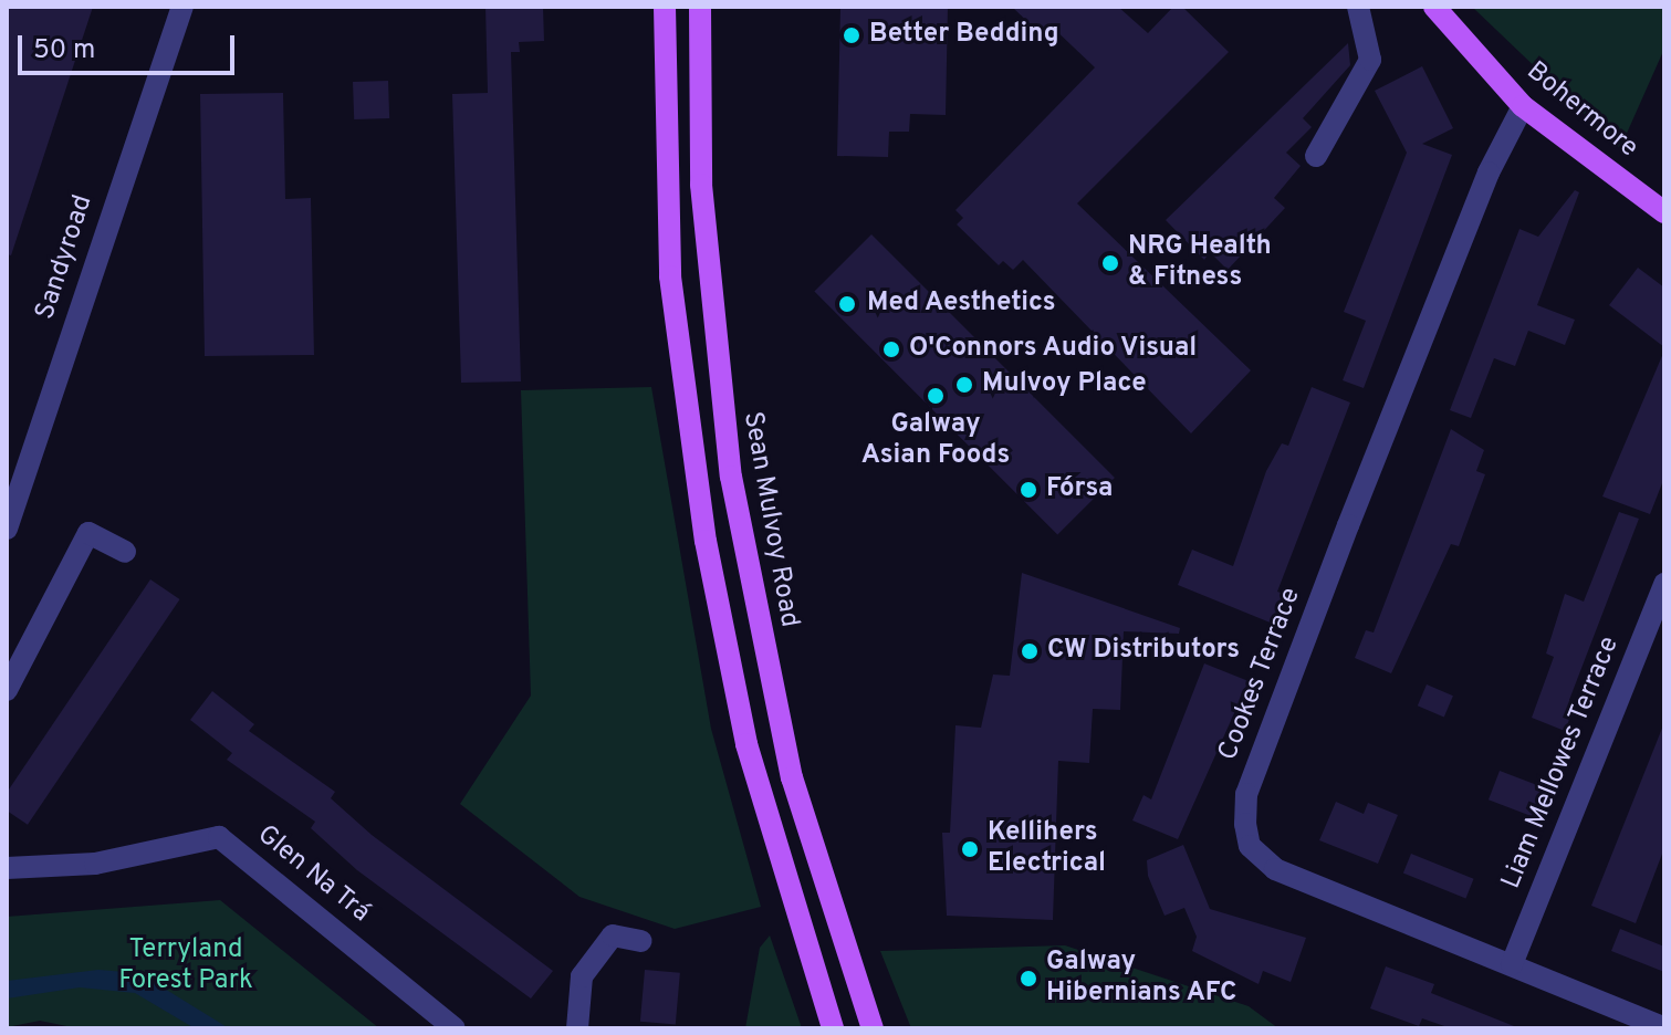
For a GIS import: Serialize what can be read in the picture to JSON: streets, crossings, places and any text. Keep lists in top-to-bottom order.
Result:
{
  "streets": {
    "main road": ["Bohermore", "Sean Mulvoy Road"],
    "street": [
      "Sandyroad",
      "Cookes Terrace",
      "Liam Mellowes Terrace",
      "Glen Na Trá"
    ]
  },
  "crossings": [
    ["Bohermore", "Cookes Terrace"],
    ["Cookes Terrace", "Liam Mellowes Terrace"]
  ],
  "parks": ["Terryland Forest Park"],
  "places": [
    "Better Bedding",
    "NRG Health & Fitness",
    "Med Aesthetics",
    "O'Connors Audio Visual",
    "Mulvoy Place",
    "Galway Asian Foods",
    "Fórsa",
    "CW Distributors",
    "Kellihers Electrical",
    "Galway Hibernians AFC"
  ],
  "scale_bar": "50 m"
}
